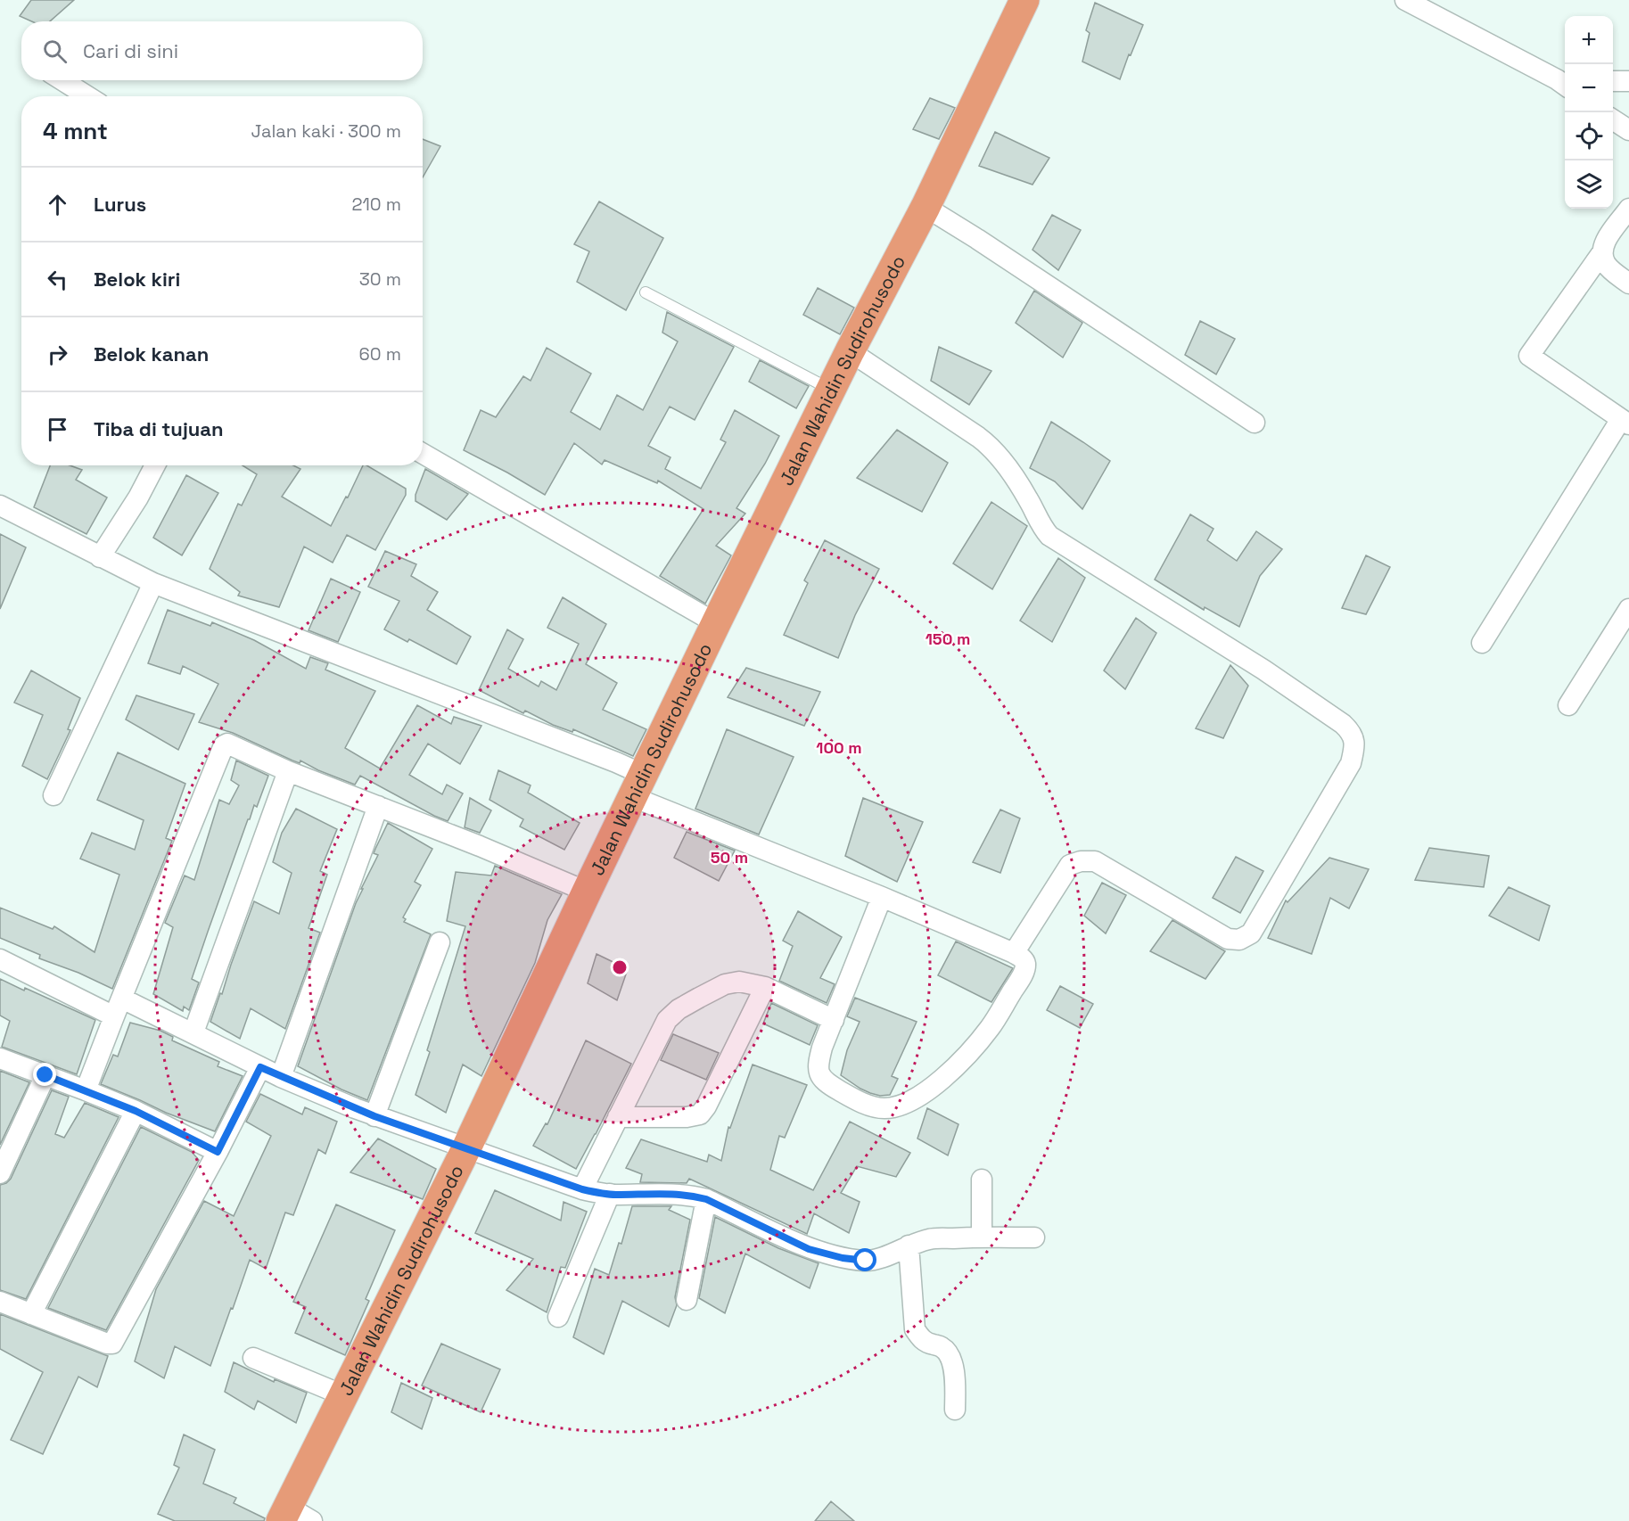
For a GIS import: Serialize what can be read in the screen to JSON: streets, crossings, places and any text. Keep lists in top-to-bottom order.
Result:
{
  "streets": {
    "highway": ["Jalan Wahidin Sudirohusodo"]
  },
  "page": {
    "map_buttons": ["+", "−"],
    "search": "Cari di sini",
    "heading": ["4 mnt", "Jalan kaki · 300 m"],
    "list": [
      ["Lurus", "210 m"],
      ["Belok kiri", "30 m"],
      ["Belok kanan", "60 m"],
      "Tiba di tujuan"
    ]
  },
  "rings": ["150 m", "100 m", "50 m"]
}
